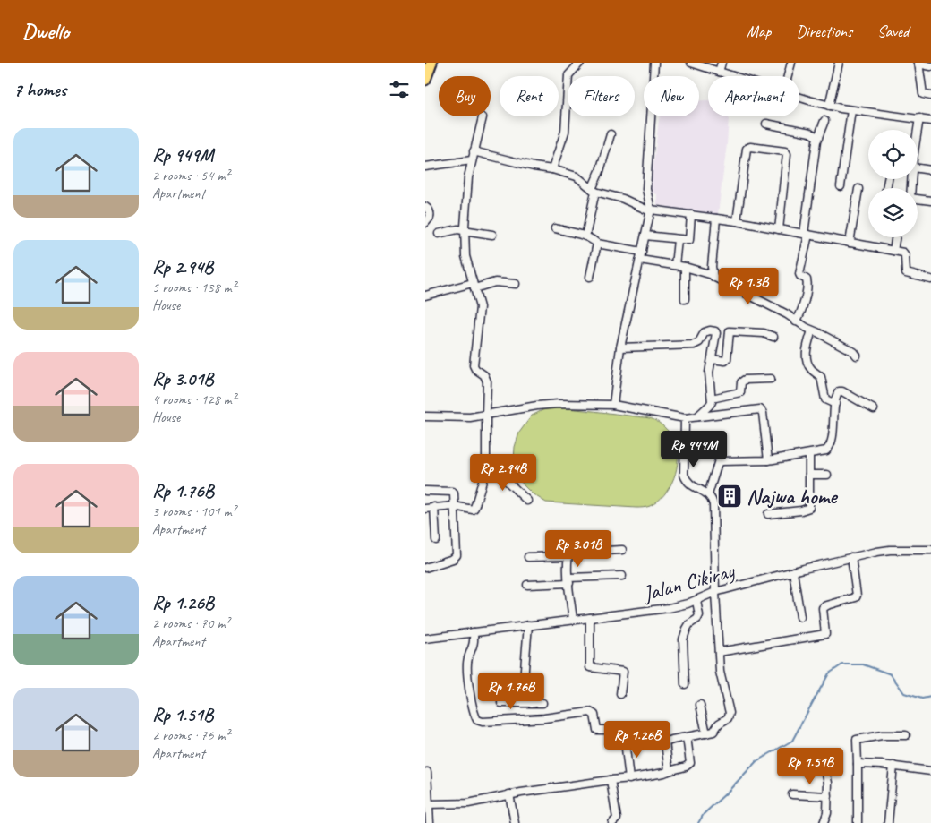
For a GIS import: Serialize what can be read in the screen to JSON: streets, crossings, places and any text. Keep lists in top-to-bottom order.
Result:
{
  "streets": {
    "street": ["Jalan Cikiray"]
  },
  "places": {
    "building": ["Najwa home"]
  },
  "page": {
    "header": "Dwello",
    "nav": ["Map", "Directions", "Saved"],
    "heading": "7 homes",
    "chip": [
      "Buy",
      "Rent",
      "Filters",
      "New",
      "Apartment"
    ],
    "list": [
      {
        "name": "Rp 949M",
        "note": "2 rooms · 54 m² · Apartment"
      },
      {
        "name": "Rp 2.94B",
        "note": "5 rooms · 138 m² · House"
      },
      {
        "name": "Rp 3.01B",
        "note": "4 rooms · 128 m² · House"
      },
      {
        "name": "Rp 1.76B",
        "note": "3 rooms · 101 m² · Apartment"
      },
      {
        "name": "Rp 1.26B",
        "note": "2 rooms · 70 m² · Apartment"
      },
      {
        "name": "Rp 1.51B",
        "note": "2 rooms · 76 m² · Apartment"
      }
    ],
    "price": [
      "Rp 1.3B",
      "Rp 949M",
      "Rp 2.94B",
      "Rp 3.01B",
      "Rp 1.76B",
      "Rp 1.26B",
      "Rp 1.51B"
    ]
  }
}
